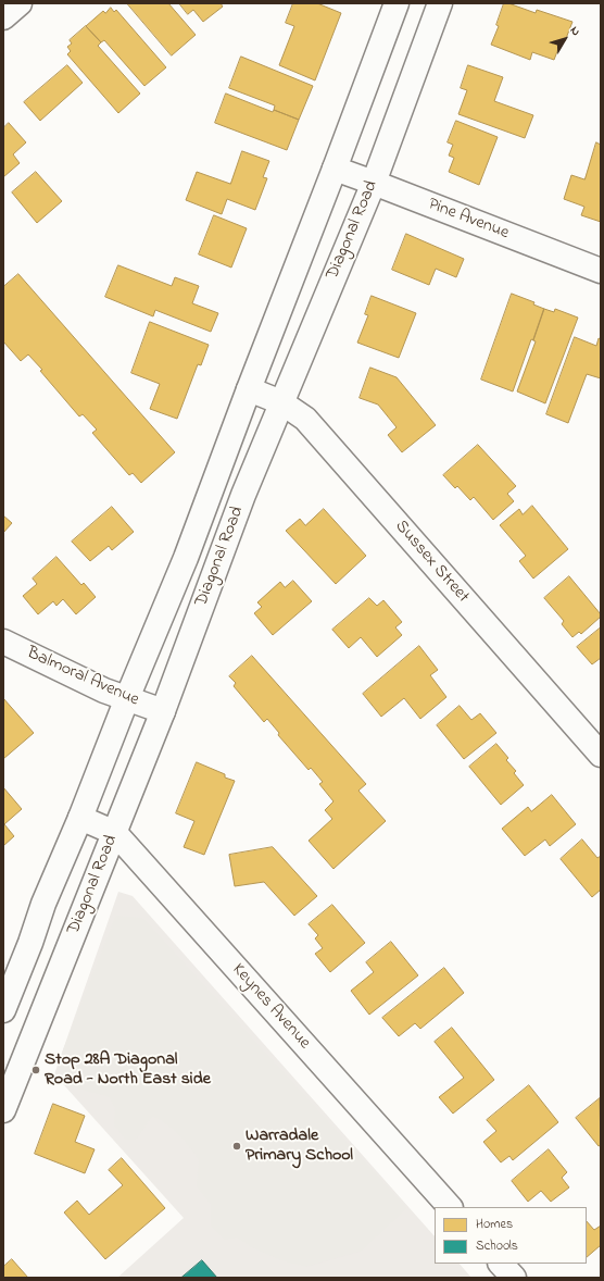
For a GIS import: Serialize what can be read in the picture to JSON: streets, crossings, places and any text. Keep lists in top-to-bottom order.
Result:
{
  "streets": {
    "main road": [
      "Pine Avenue",
      "Diagonal Road",
      "Sussex Street",
      "Balmoral Avenue",
      "Keynes Avenue"
    ]
  },
  "crossings": [
    ["Pine Avenue", "Diagonal Road"],
    ["Diagonal Road", "Sussex Street"],
    ["Diagonal Road", "Balmoral Avenue"],
    ["Diagonal Road", "Keynes Avenue"]
  ],
  "places": ["Stop 28A Diagonal Road - North East side", "Warradale Primary School"],
  "legend": ["Homes", "Schools"],
  "north": "top right"
}
